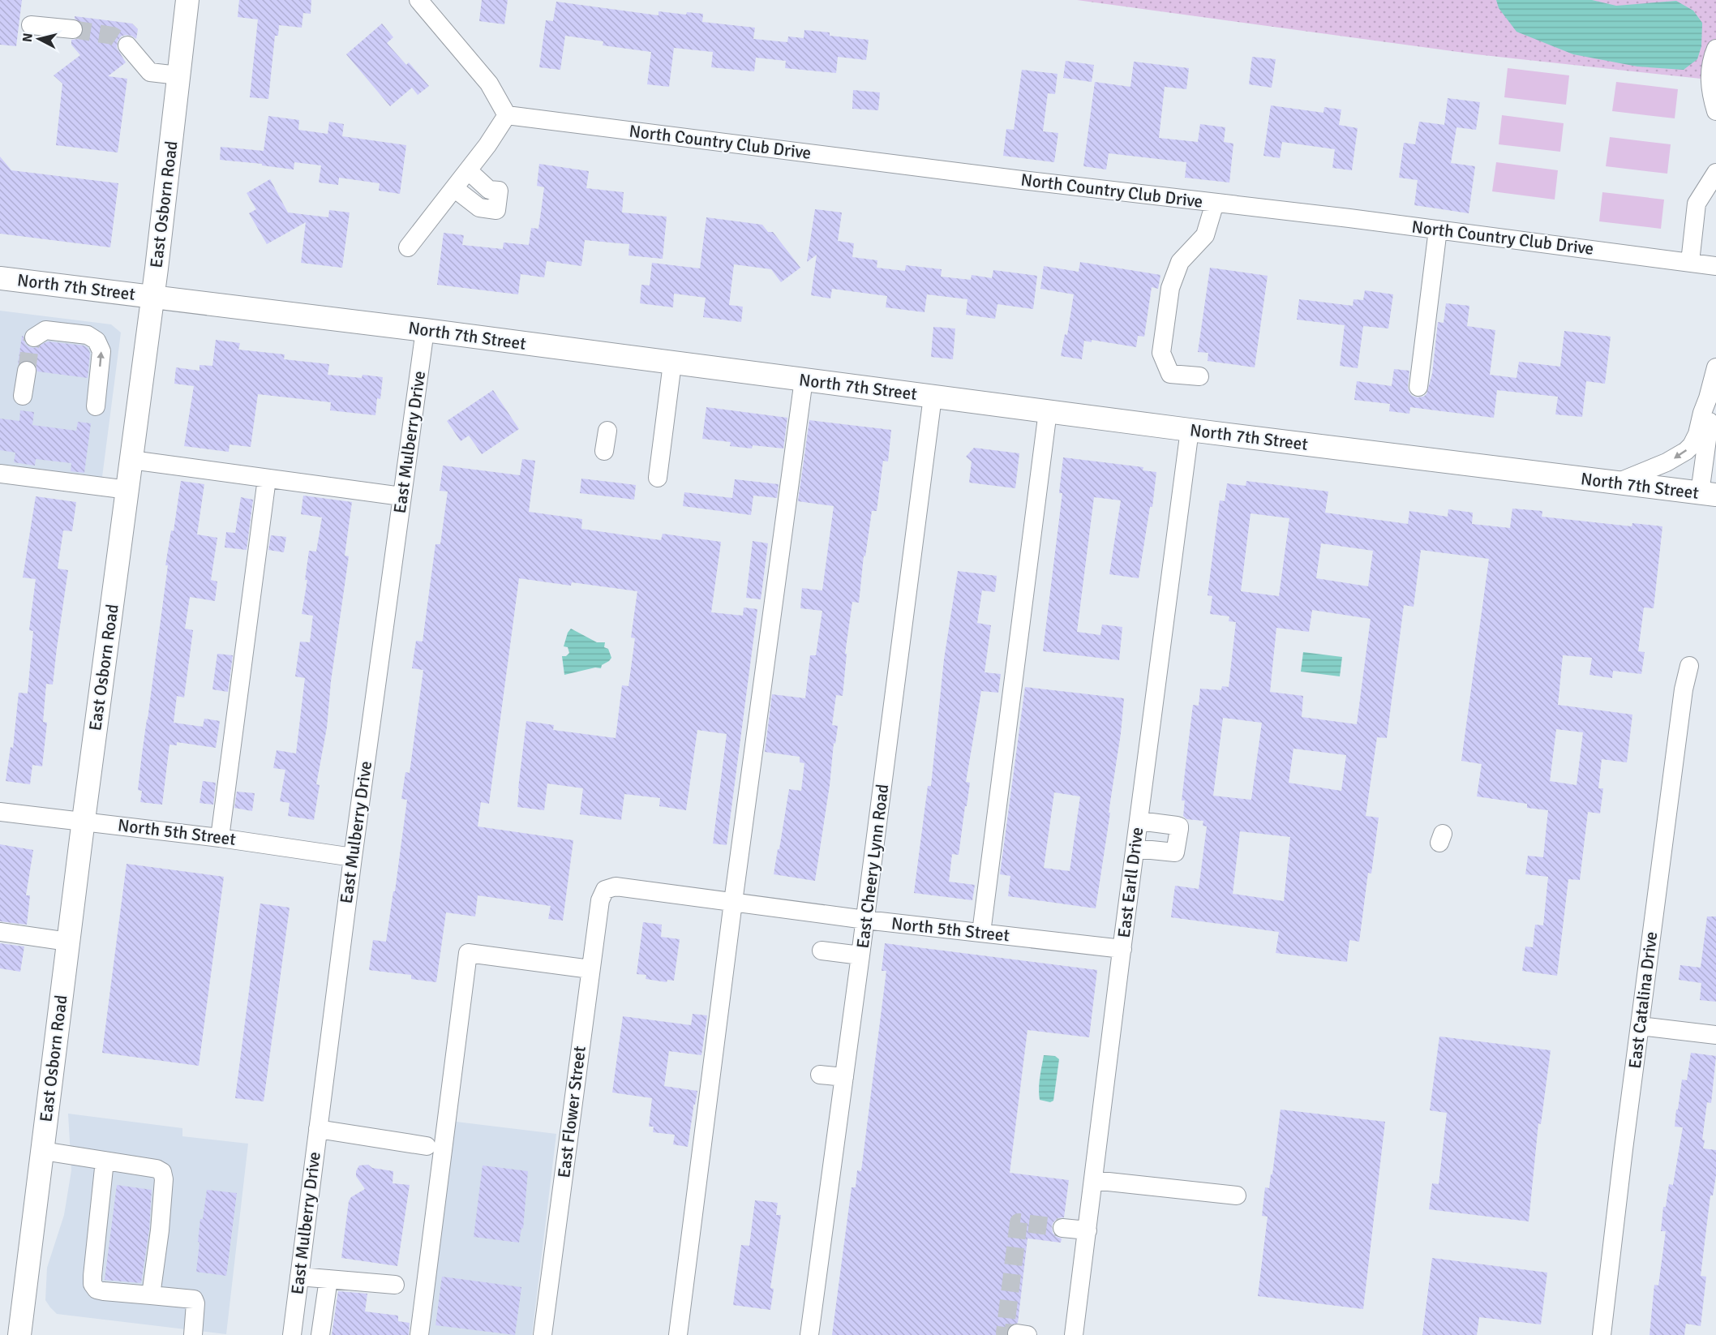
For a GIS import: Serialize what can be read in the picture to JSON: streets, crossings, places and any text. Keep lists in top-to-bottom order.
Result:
{
  "streets": {
    "main road": ["East Osborn Road", "North 7th Street"],
    "street": [
      "North Country Club Drive",
      "East Mulberry Drive",
      "North 5th Street",
      "East Cheery Lynn Road",
      "East Earll Drive",
      "East Catalina Drive",
      "East Flower Street"
    ]
  },
  "crossings": [
    ["East Osborn Road", "North 7th Street"],
    ["East Osborn Road", "North 5th Street"],
    ["North 7th Street", "East Mulberry Drive"],
    ["North 7th Street", "East Cheery Lynn Road"],
    ["North 7th Street", "East Earll Drive"],
    ["East Mulberry Drive", "North 5th Street"],
    ["North 5th Street", "East Cheery Lynn Road"],
    ["North 5th Street", "East Earll Drive"],
    ["North 5th Street", "East Flower Street"]
  ],
  "north": "left"
}
